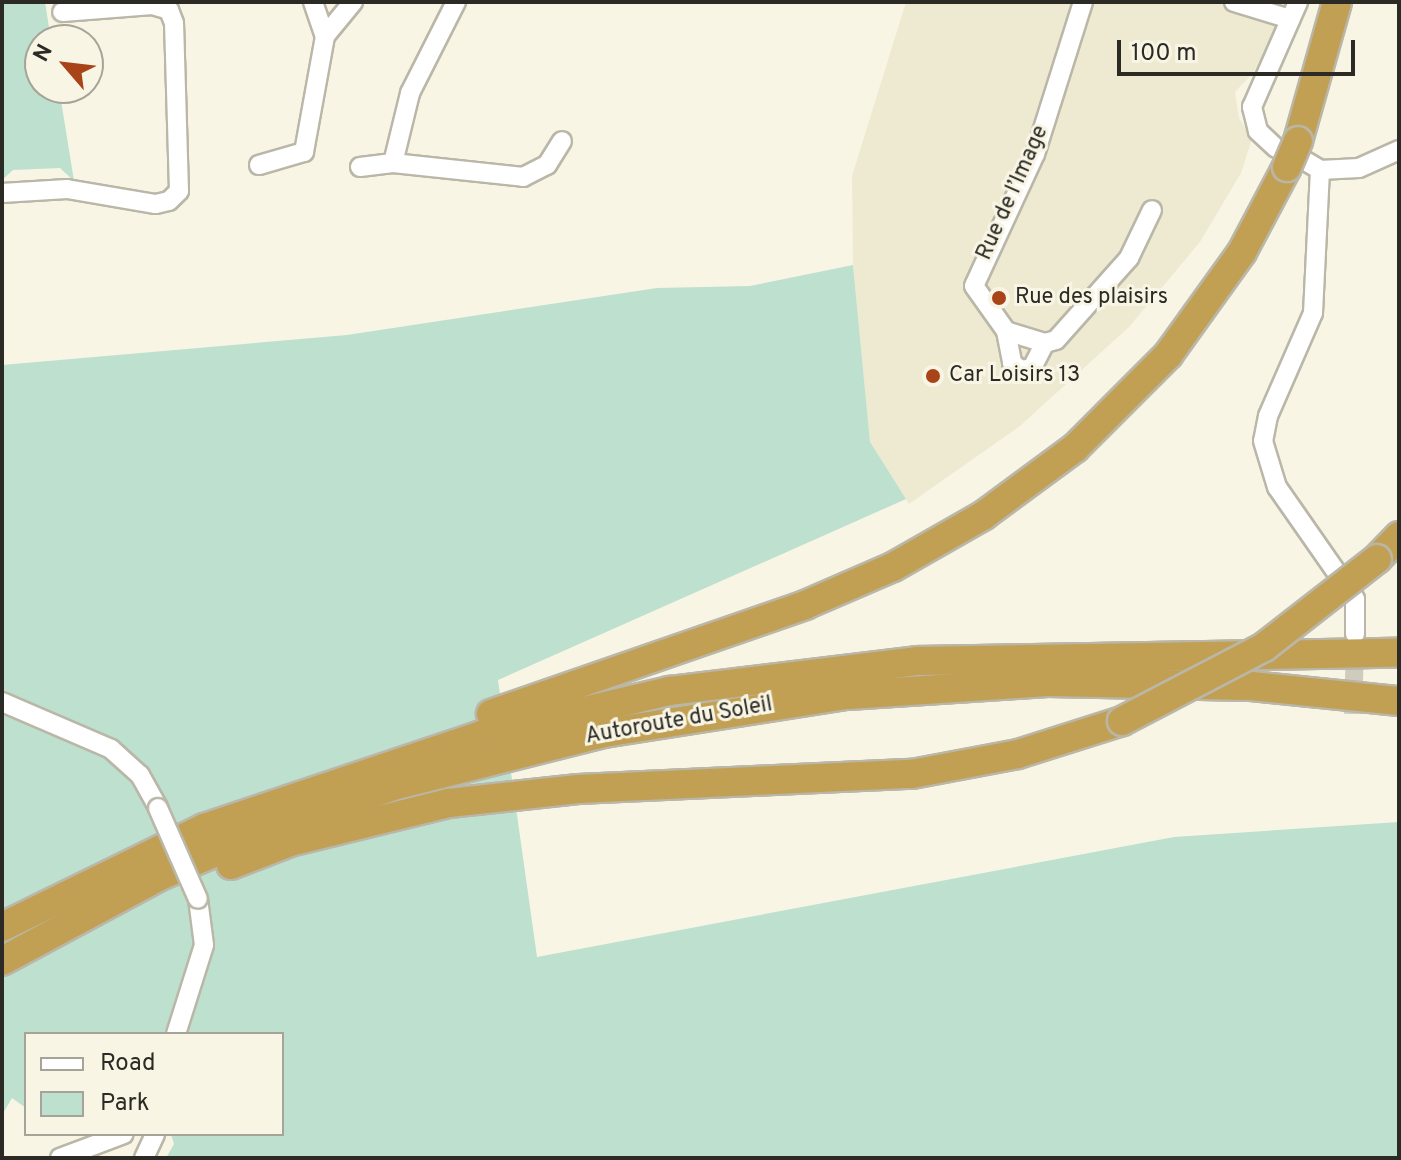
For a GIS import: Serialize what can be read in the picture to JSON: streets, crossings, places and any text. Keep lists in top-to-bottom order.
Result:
{
  "streets": {
    "highway": ["Autoroute du Soleil"],
    "street": ["Rue de l’Image"]
  },
  "places": ["Rue des plaisirs", "Car Loisirs 13"],
  "legend": ["Road", "Park"],
  "scale_bar": "100 m",
  "north": "top left"
}
